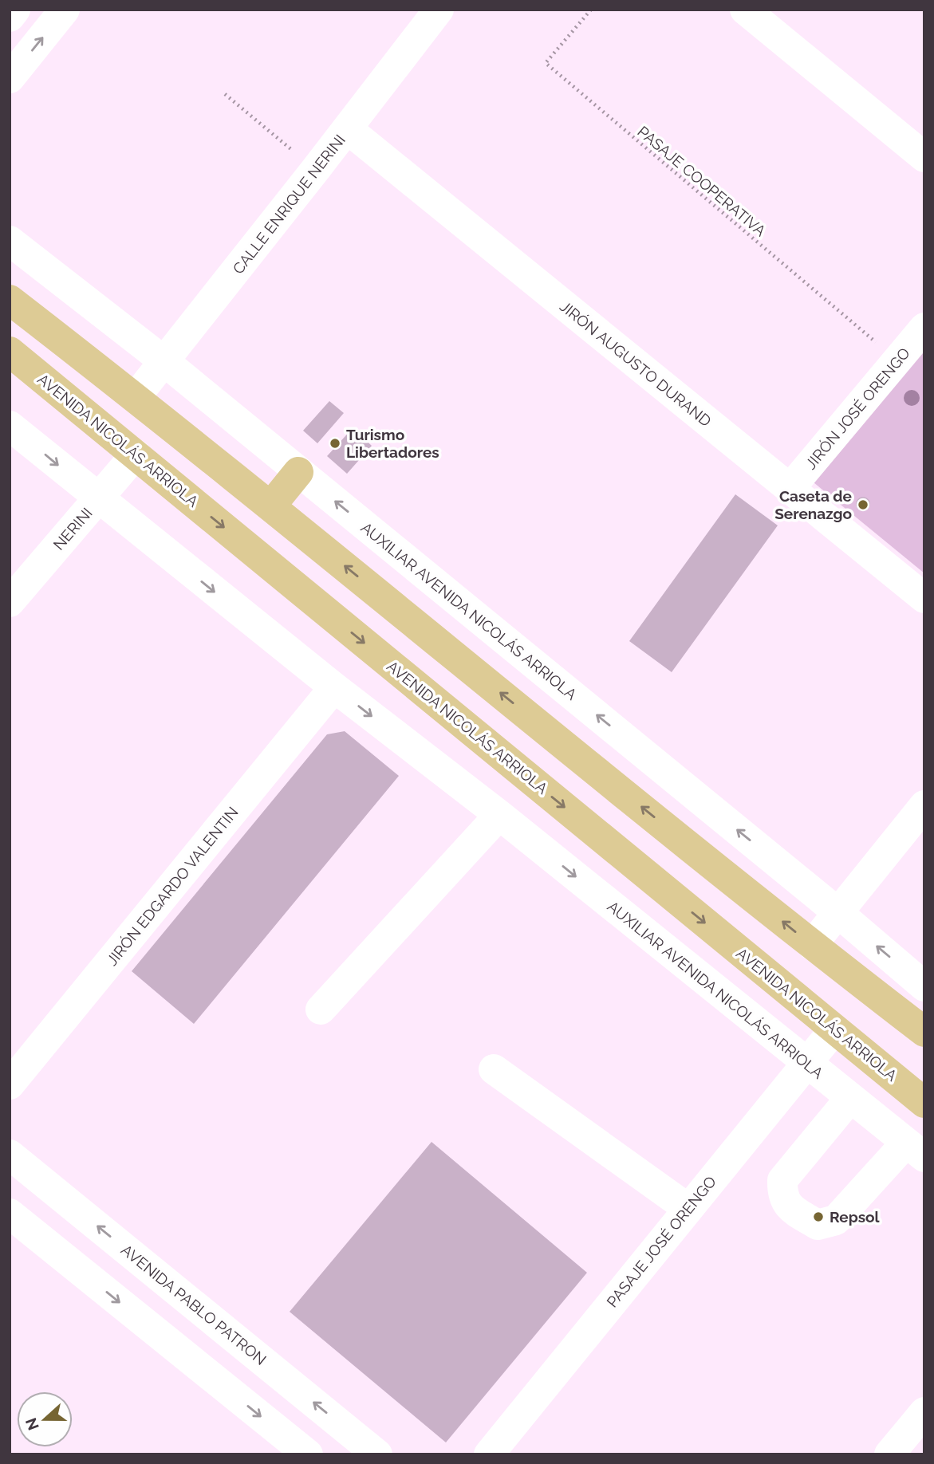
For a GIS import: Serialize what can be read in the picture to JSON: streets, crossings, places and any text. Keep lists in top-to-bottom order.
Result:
{
  "streets": {
    "main road": ["AVENIDA NICOLÁS ARRIOLA"],
    "street": [
      "CALLE ENRIQUE NERINI",
      "JIRÓN AUGUSTO DURAND",
      "JIRÓN JOSÉ ORENGO",
      "NERINI",
      "AUXILIAR AVENIDA NICOLÁS ARRIOLA",
      "JIRÓN EDGARDO VALENTIN",
      "PASAJE JOSÉ ORENGO",
      "AVENIDA PABLO PATRON"
    ],
    "path": ["PASAJE COOPERATIVA"]
  },
  "crossings": [
    ["PASAJE COOPERATIVA", "JIRÓN JOSÉ ORENGO"],
    ["CALLE ENRIQUE NERINI", "JIRÓN AUGUSTO DURAND"],
    ["CALLE ENRIQUE NERINI", "AUXILIAR AVENIDA NICOLÁS ARRIOLA"],
    ["JIRÓN AUGUSTO DURAND", "JIRÓN JOSÉ ORENGO"],
    ["AVENIDA NICOLÁS ARRIOLA", "NERINI"],
    ["AVENIDA NICOLÁS ARRIOLA", "PASAJE JOSÉ ORENGO"],
    ["NERINI", "AUXILIAR AVENIDA NICOLÁS ARRIOLA"],
    ["AUXILIAR AVENIDA NICOLÁS ARRIOLA", "JIRÓN EDGARDO VALENTIN"],
    ["AUXILIAR AVENIDA NICOLÁS ARRIOLA", "PASAJE JOSÉ ORENGO"]
  ],
  "places": ["Turismo Libertadores", "Caseta de Serenazgo", "Repsol"],
  "north": "left"
}
